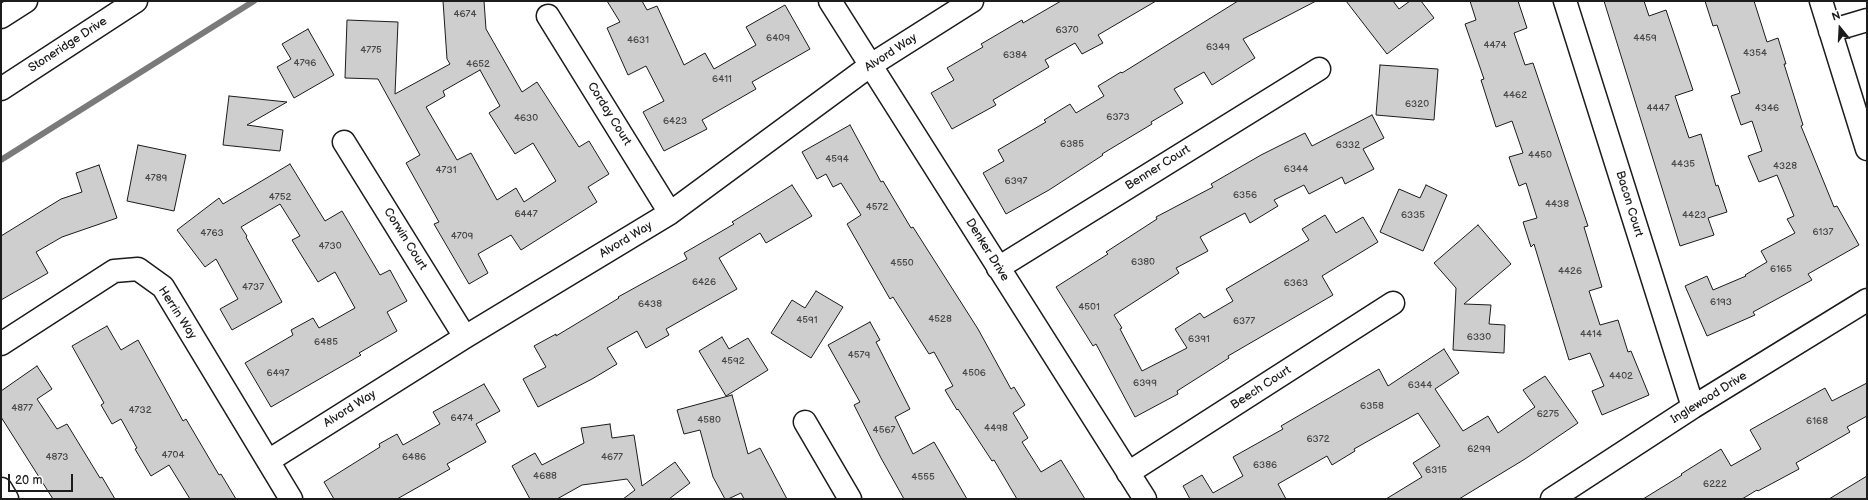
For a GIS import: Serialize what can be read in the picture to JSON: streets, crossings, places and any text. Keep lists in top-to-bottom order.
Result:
{
  "streets": {
    "street": [
      "Stoneridge Drive",
      "Alvord Way",
      "Corday Court",
      "Benner Court",
      "Bacon Court",
      "Corwin Court",
      "Denker Drive",
      "Herrin Way",
      "Beech Court",
      "Inglewood Drive"
    ]
  },
  "crossings": [
    ["Alvord Way", "Corday Court"],
    ["Alvord Way", "Corwin Court"],
    ["Alvord Way", "Denker Drive"],
    ["Alvord Way", "Herrin Way"],
    ["Benner Court", "Denker Drive"],
    ["Bacon Court", "Inglewood Drive"],
    ["Denker Drive", "Beech Court"]
  ],
  "house_numbers": [
    "4674",
    "6370",
    "6409",
    "4459",
    "4631",
    "4474",
    "6349",
    "4775",
    "4354",
    "6384",
    "4796",
    "4652",
    "6411",
    "4462",
    "6320",
    "4447",
    "4346",
    "6373",
    "4630",
    "6423",
    "6385",
    "6332",
    "4450",
    "4594",
    "4435",
    "4328",
    "6344",
    "4731",
    "4789",
    "6397",
    "6356",
    "4752",
    "4438",
    "4572",
    "6447",
    "6335",
    "4423",
    "6137",
    "4763",
    "4709",
    "4730",
    "6380",
    "4550",
    "6165",
    "4426",
    "6426",
    "6363",
    "4737",
    "6193",
    "6438",
    "4501",
    "4528",
    "4591",
    "6377",
    "4414",
    "6330",
    "6391",
    "6485",
    "4579",
    "4592",
    "6497",
    "4506",
    "4402",
    "6399",
    "6344",
    "6358",
    "4877",
    "4732",
    "6275",
    "6474",
    "4580",
    "6168",
    "4498",
    "4567",
    "6372",
    "6299",
    "4704",
    "4873",
    "6486",
    "4677",
    "6386",
    "6315",
    "4688",
    "4555",
    "6222"
  ],
  "scale_bar": "20 m",
  "north": "top"
}
